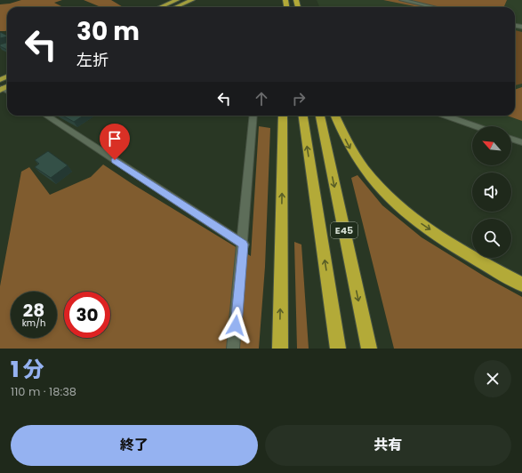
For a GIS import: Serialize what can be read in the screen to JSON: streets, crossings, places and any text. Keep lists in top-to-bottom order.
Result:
{
  "streets": {
    "highway": ["E45"]
  },
  "north": "top left",
  "page": {
    "turn": ["30 m", "左折"],
    "speed": "28 km/h",
    "limit": "30",
    "heading": ["1 分", "110 m · 18:38"],
    "buttons": ["終了", "共有"]
  }
}
